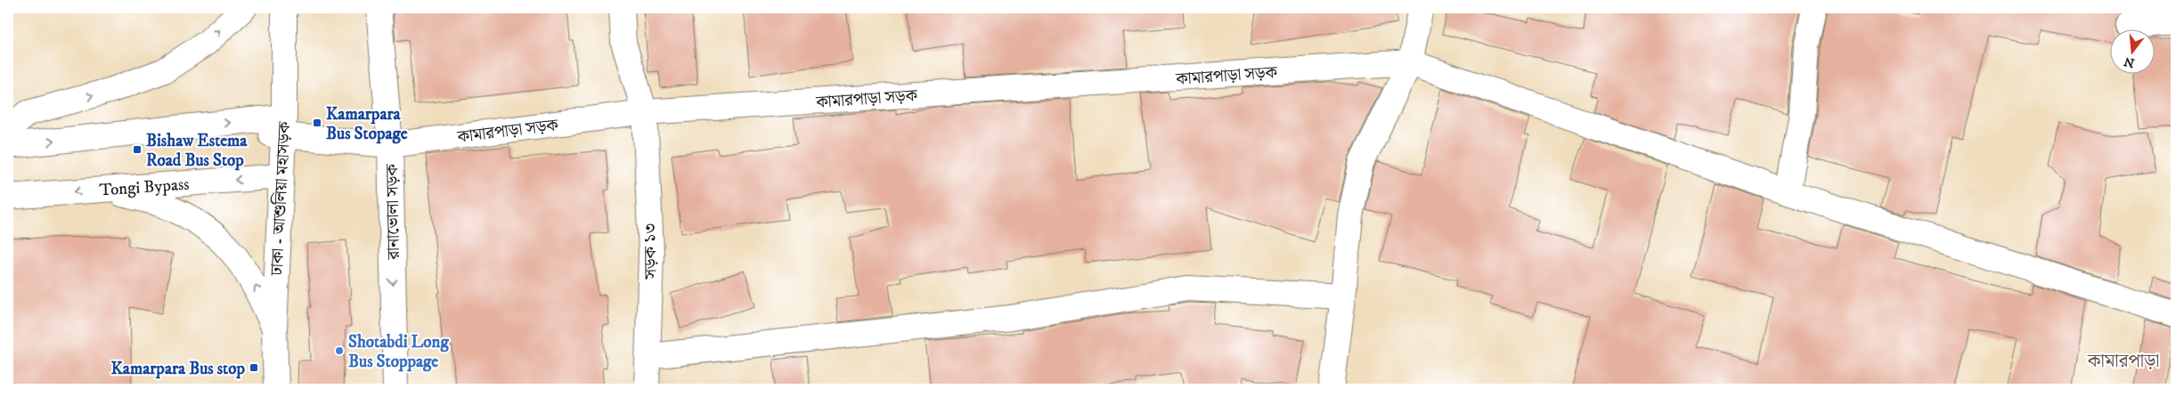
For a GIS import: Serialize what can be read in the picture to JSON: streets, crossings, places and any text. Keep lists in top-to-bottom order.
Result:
{
  "streets": {
    "main road": [
      "কামারপাড়া সড়ক",
      "Tongi Bypass",
      "ঢাকা - আশুলিয়া মহাসড়ক",
      "রানাভোলা সড়ক",
      "সড়ক ১৩"
    ]
  },
  "crossings": [
    ["কামারপাড়া সড়ক", "ঢাকা - আশুলিয়া মহাসড়ক"],
    ["কামারপাড়া সড়ক", "রানাভোলা সড়ক"],
    ["কামারপাড়া সড়ক", "সড়ক ১৩"],
    ["Tongi Bypass", "ঢাকা - আশুলিয়া মহাসড়ক"]
  ],
  "one_way": ["রানাভোলা সড়ক"],
  "districts": ["কামারপাড়া"],
  "places": {
    "transit": ["Kamarpara Bus Stopage", "Bishaw Estema Road Bus Stop", "Kamarpara Bus stop"],
    "other": ["Shotabdi Long Bus Stoppage"]
  },
  "north": "bottom"
}
